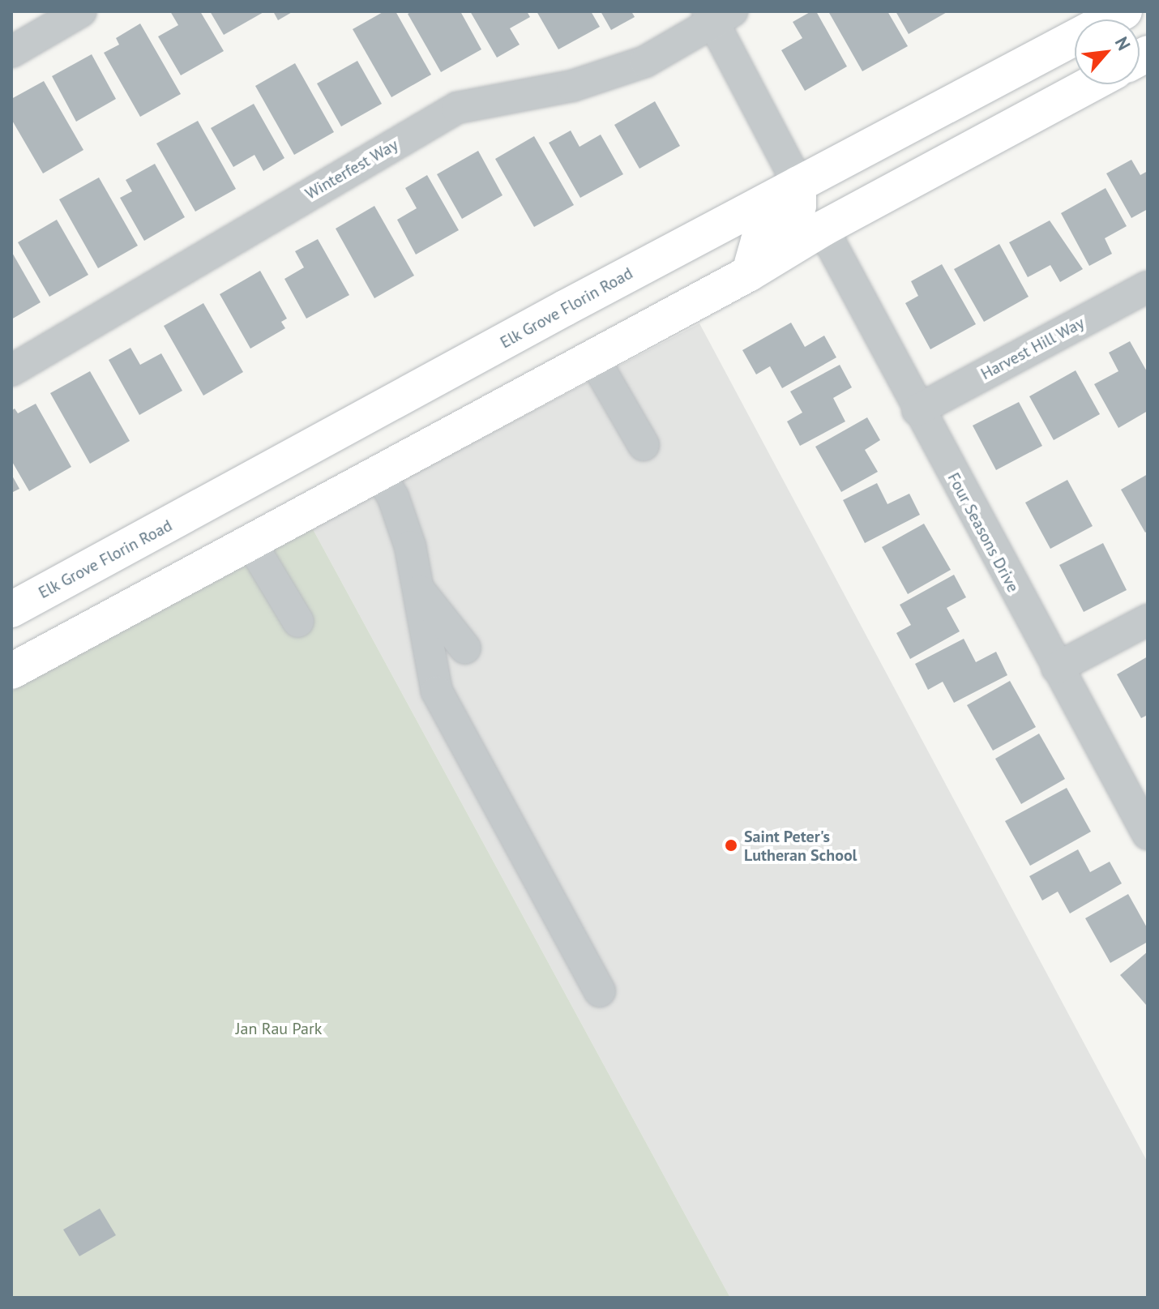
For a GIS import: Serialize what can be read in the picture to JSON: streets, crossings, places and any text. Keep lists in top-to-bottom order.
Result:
{
  "streets": {
    "main road": ["Elk Grove Florin Road"],
    "street": ["Winterfest Way", "Harvest Hill Way", "Four Seasons Drive"]
  },
  "crossings": [
    ["Harvest Hill Way", "Four Seasons Drive"]
  ],
  "parks": ["Jan Rau Park"],
  "places": ["Saint Peter's Lutheran School"],
  "north": "top right"
}
